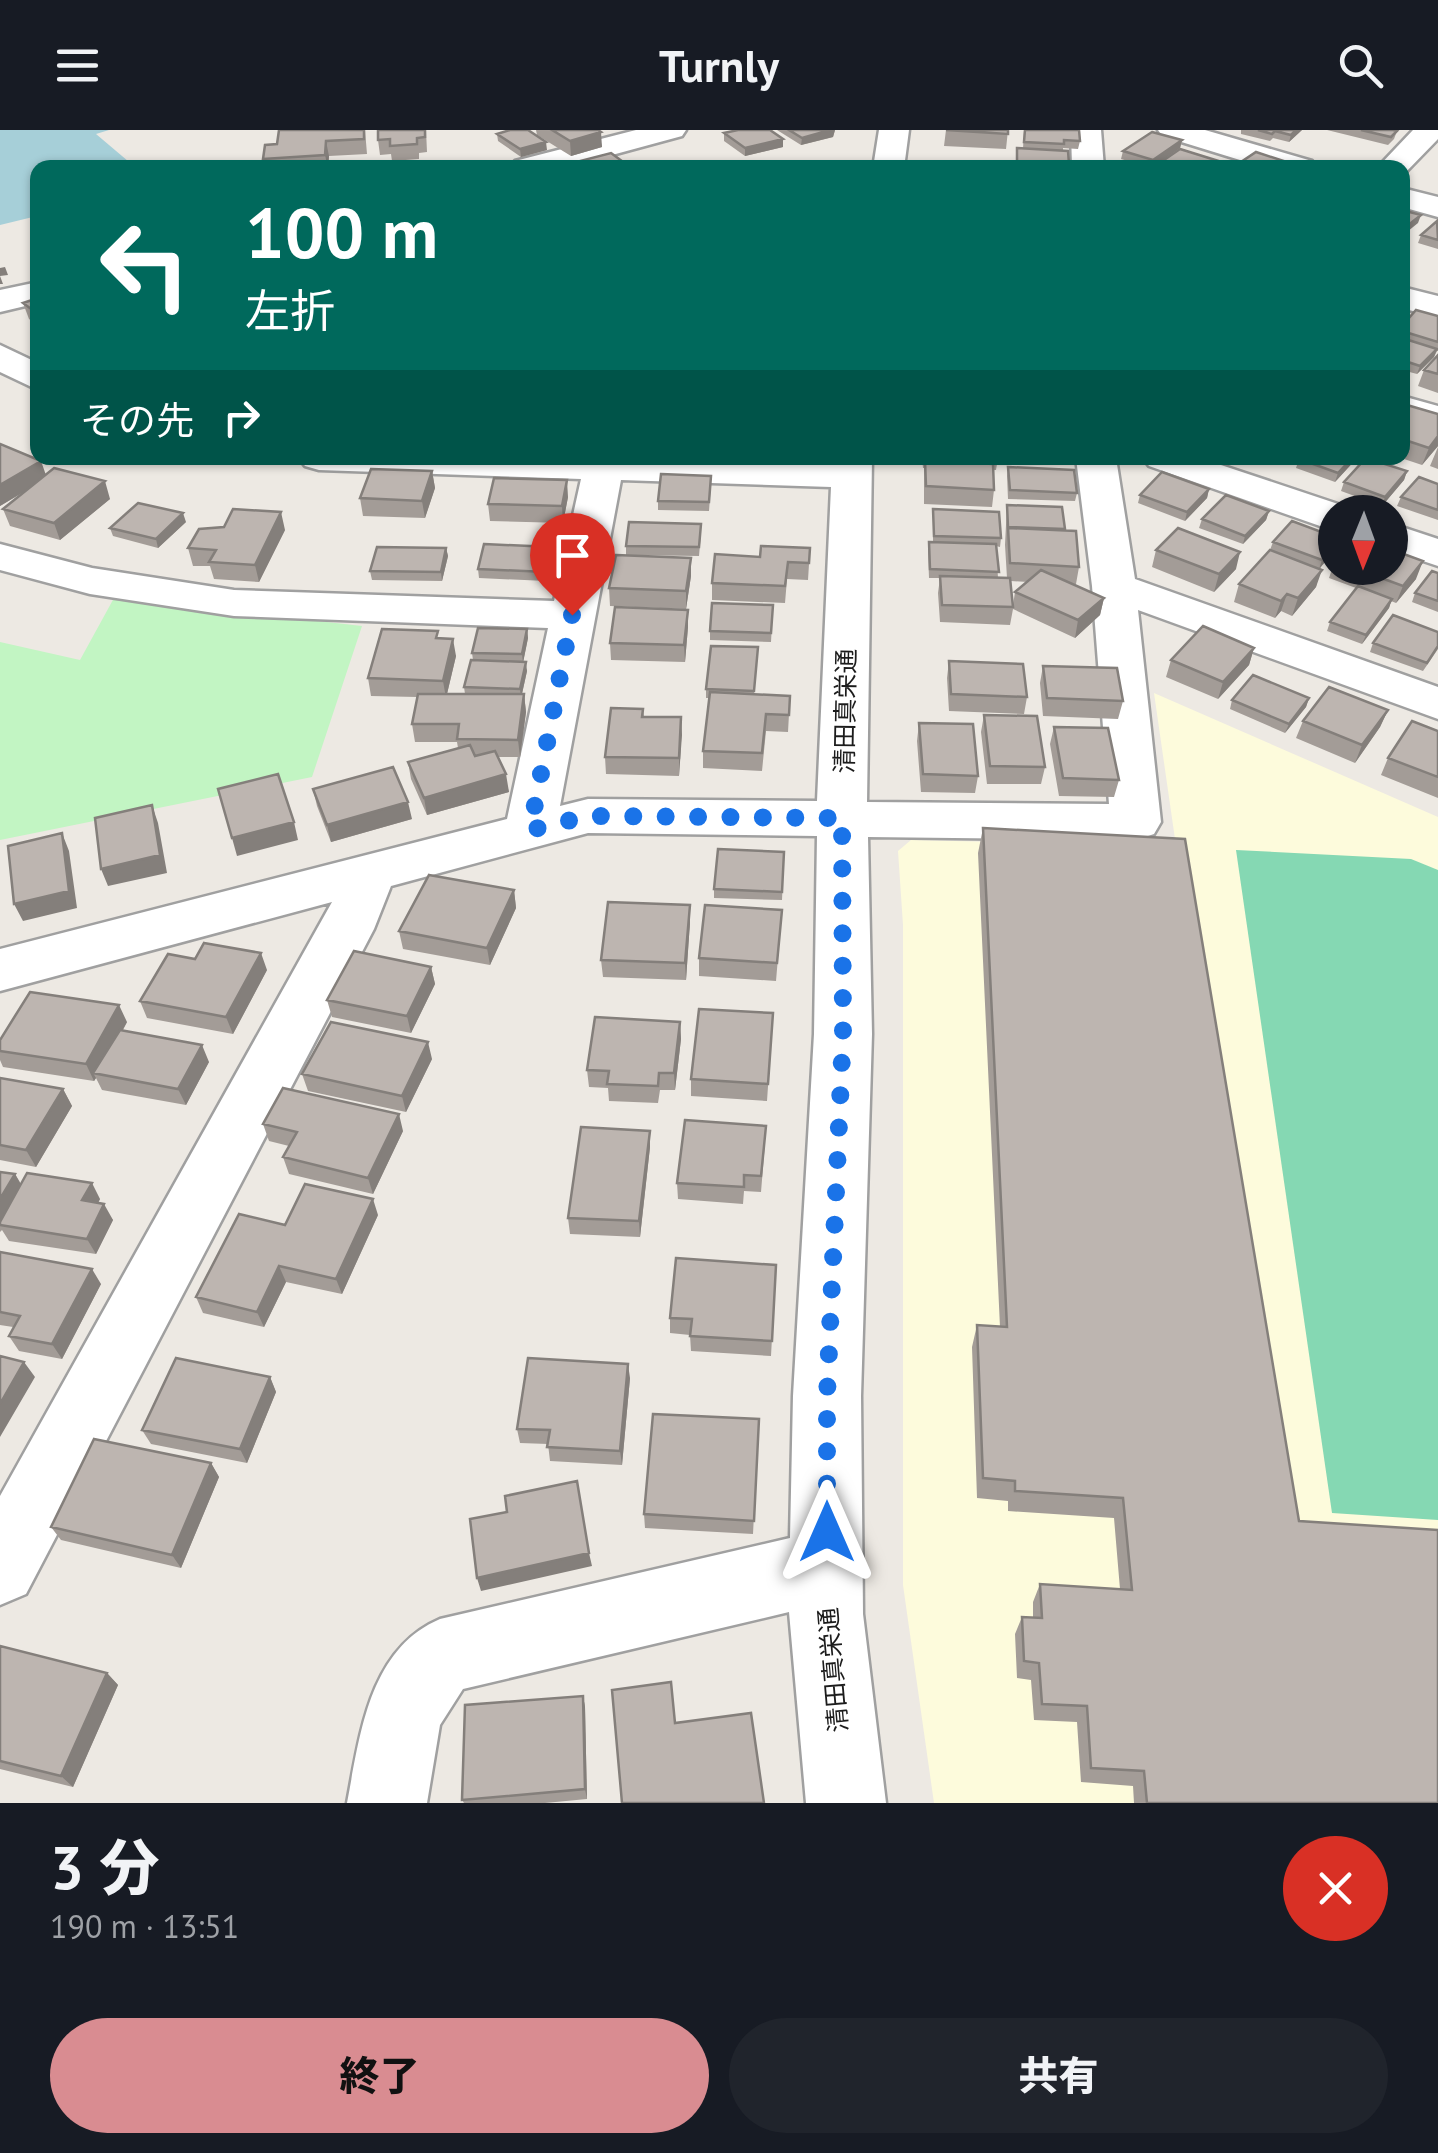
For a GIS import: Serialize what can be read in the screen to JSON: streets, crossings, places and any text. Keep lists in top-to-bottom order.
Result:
{
  "streets": {
    "street": ["清田真栄通"]
  },
  "north": "bottom",
  "page": {
    "header": "Turnly",
    "turn": ["100 m", "左折"],
    "then": "その先",
    "heading": ["3 分", "190 m · 13:51"],
    "buttons": ["終了", "共有"]
  }
}
